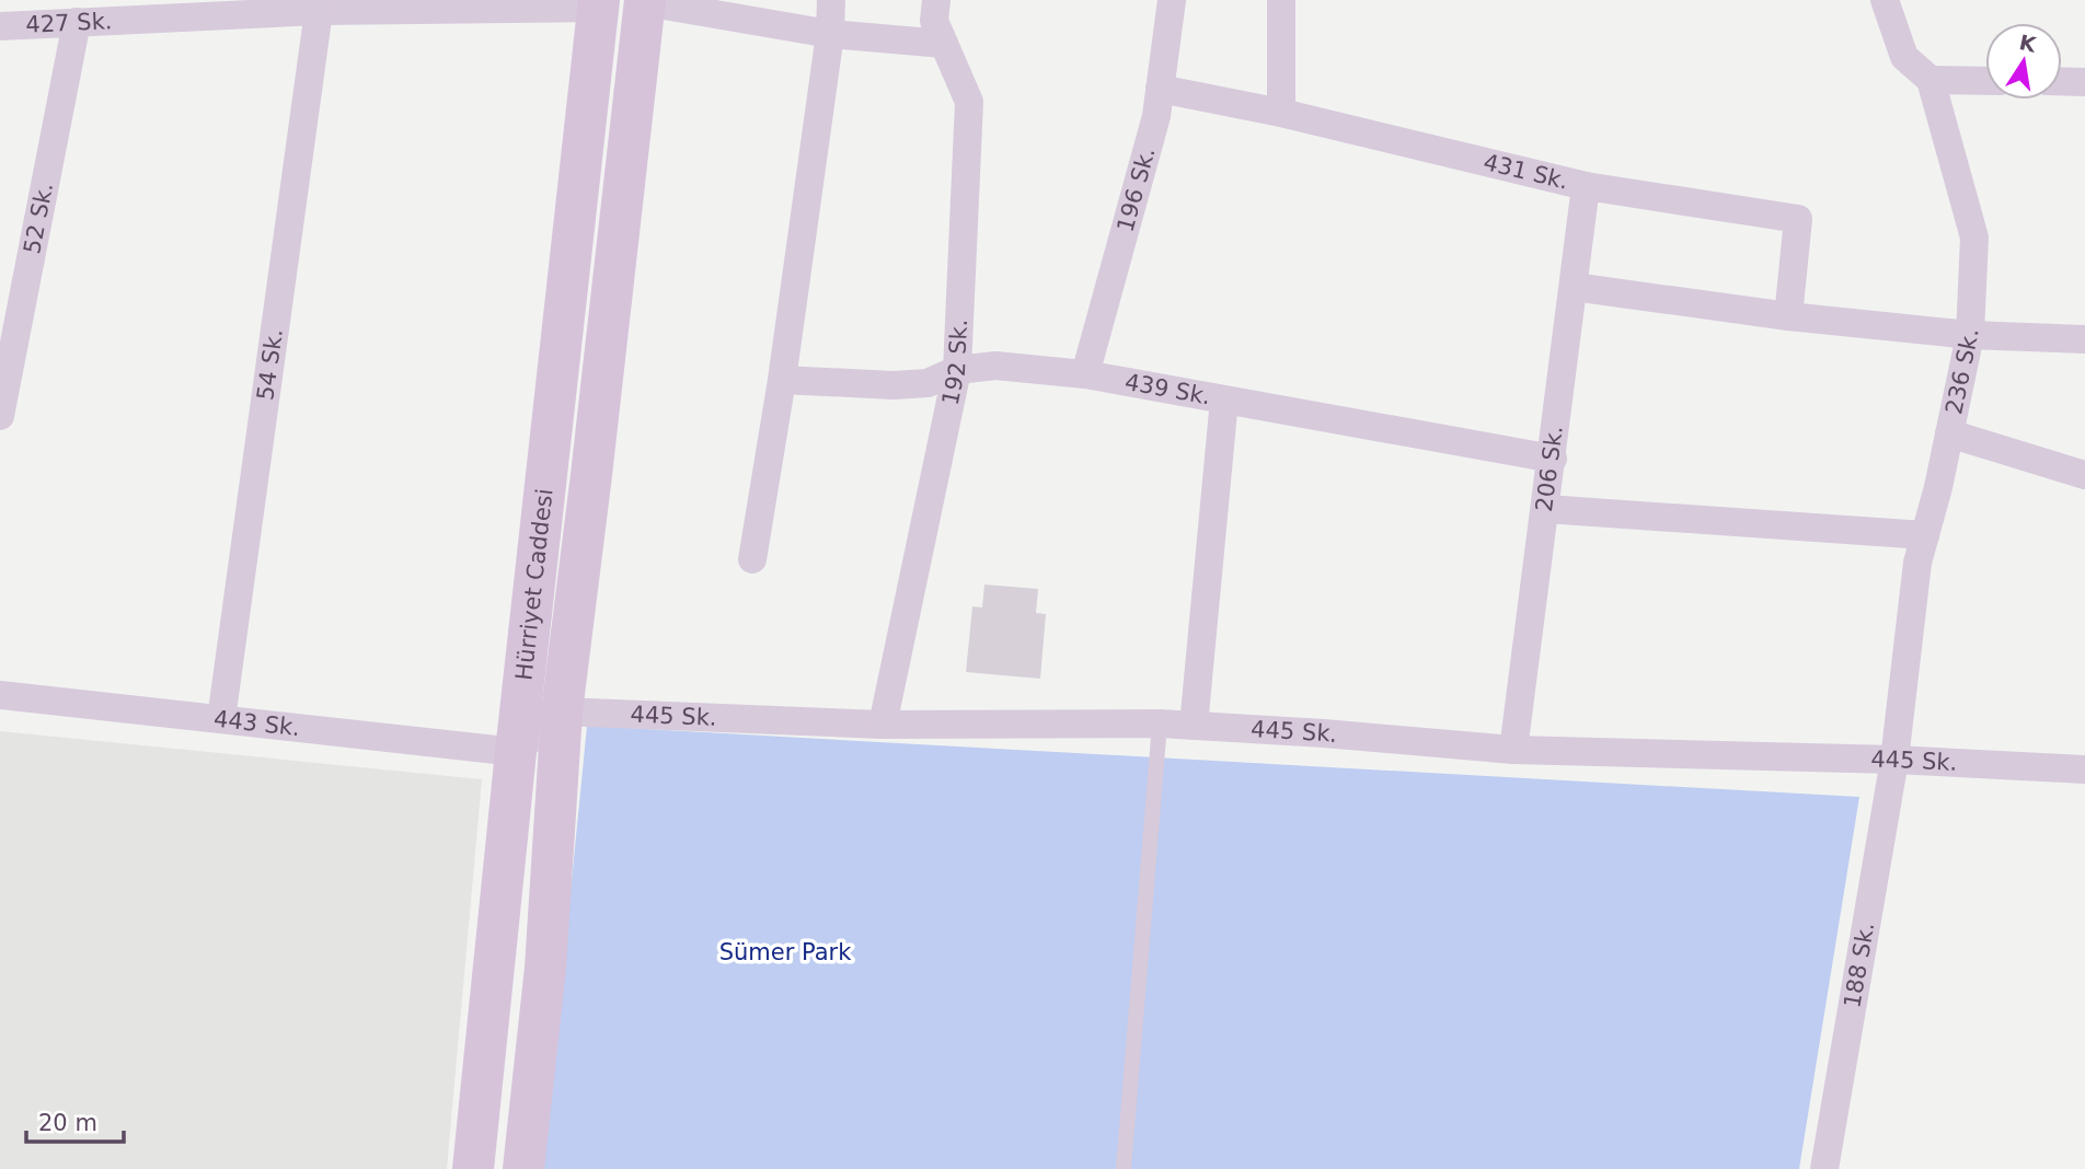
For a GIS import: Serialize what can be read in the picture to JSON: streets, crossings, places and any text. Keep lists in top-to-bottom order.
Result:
{
  "streets": {
    "main road": ["Hürriyet Caddesi"],
    "street": [
      "427 Sk.",
      "431 Sk.",
      "196 Sk.",
      "52 Sk.",
      "192 Sk.",
      "54 Sk.",
      "236 Sk.",
      "439 Sk.",
      "206 Sk.",
      "445 Sk.",
      "443 Sk.",
      "188 Sk."
    ]
  },
  "crossings": [
    ["427 Sk.", "52 Sk."],
    ["427 Sk.", "54 Sk."],
    ["427 Sk.", "Hürriyet Caddesi"],
    ["431 Sk.", "196 Sk."],
    ["431 Sk.", "206 Sk."],
    ["196 Sk.", "439 Sk."],
    ["192 Sk.", "439 Sk."],
    ["192 Sk.", "445 Sk."],
    ["54 Sk.", "443 Sk."],
    ["236 Sk.", "445 Sk."],
    ["236 Sk.", "188 Sk."],
    ["439 Sk.", "206 Sk."],
    ["206 Sk.", "445 Sk."],
    ["Hürriyet Caddesi", "445 Sk."],
    ["Hürriyet Caddesi", "443 Sk."],
    ["445 Sk.", "188 Sk."]
  ],
  "parks": ["Sümer Park"],
  "scale_bar": "20 m",
  "north": "top"
}
